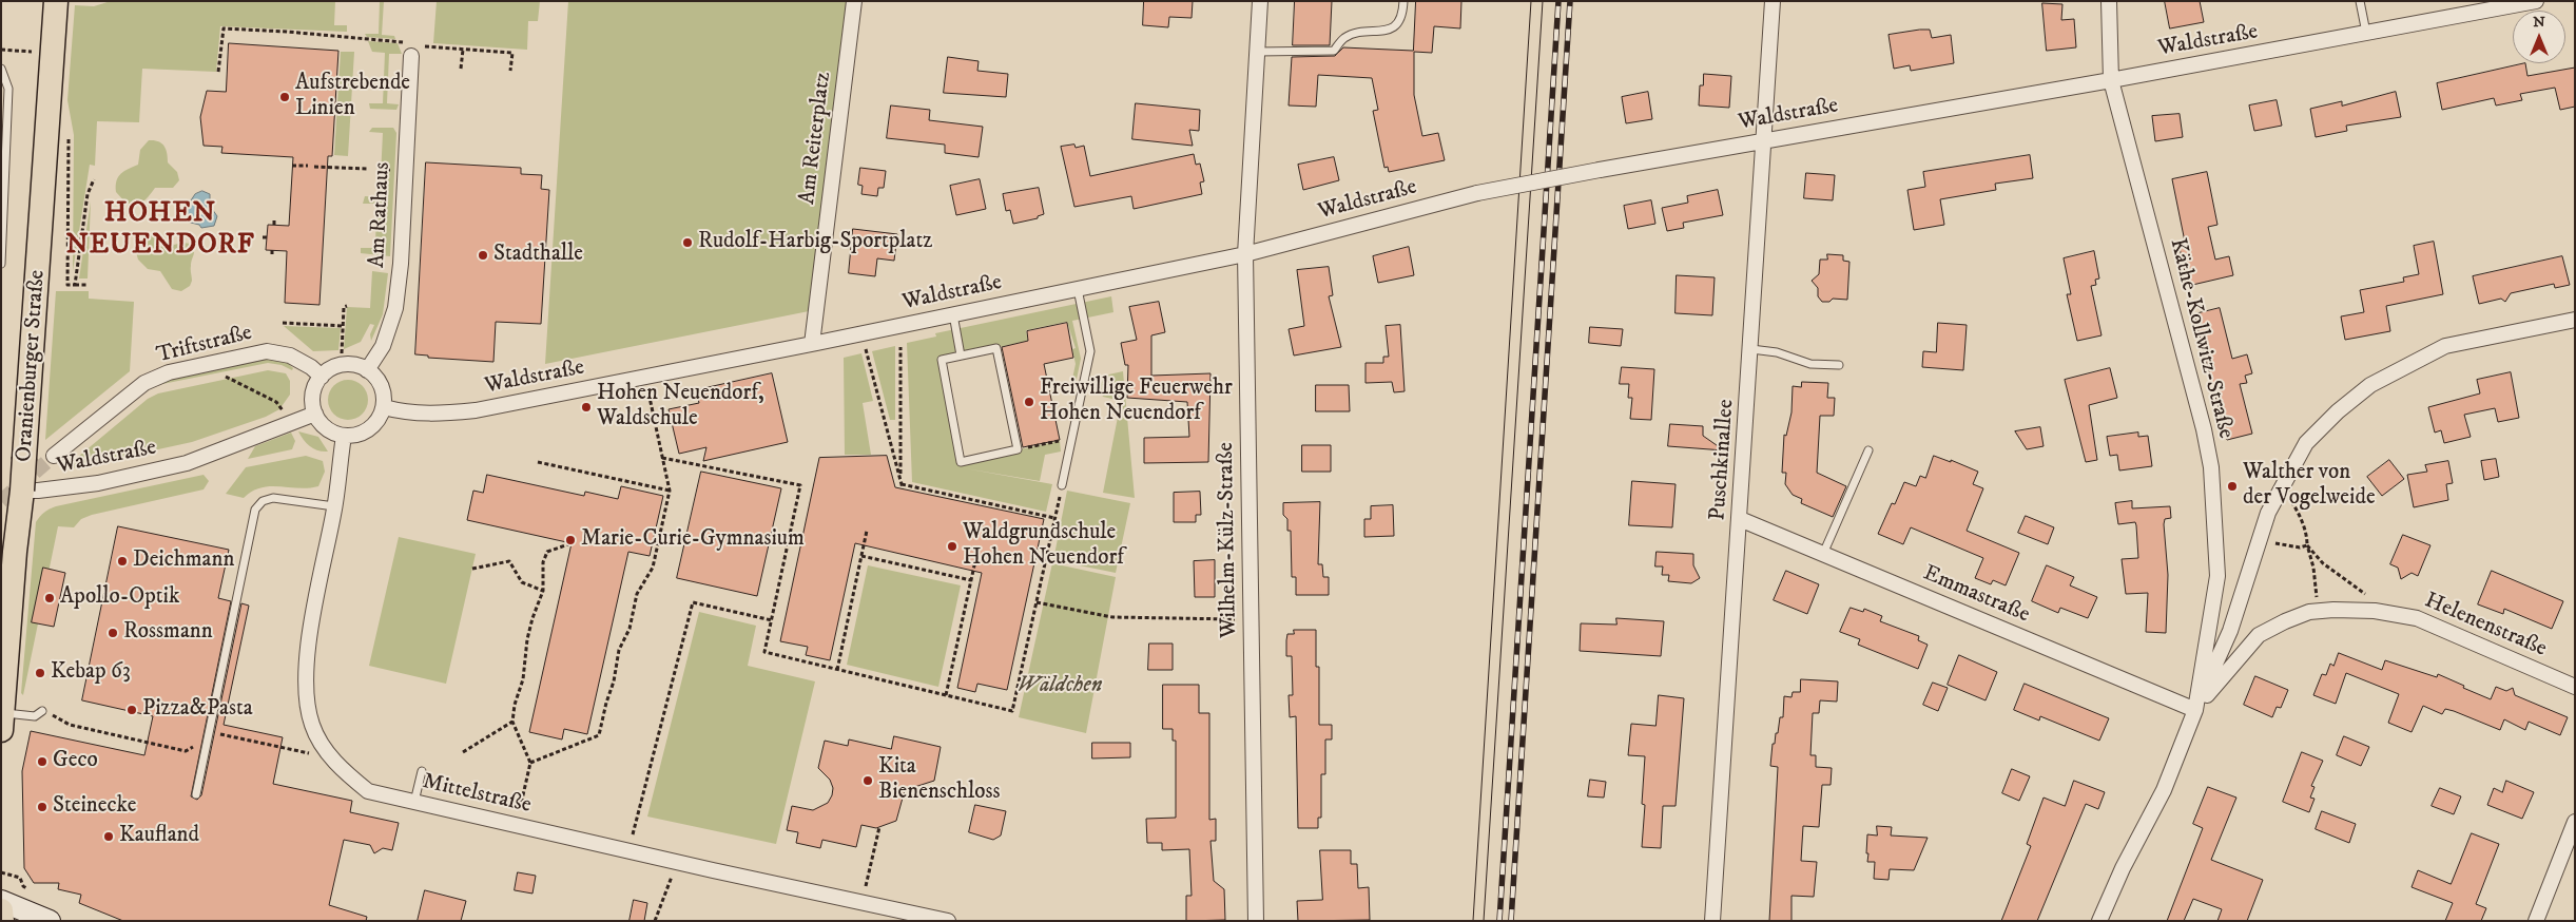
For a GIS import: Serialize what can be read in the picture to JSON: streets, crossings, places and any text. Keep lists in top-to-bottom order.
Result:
{
  "streets": {
    "main road": ["Oranienburger Straße"],
    "street": [
      "Waldstraße",
      "Am Reiterplatz",
      "Am Rathaus",
      "Käthe-Kollwitz-Straße",
      "Triftstraße",
      "Puschkinallee",
      "Wilhelm-Külz-Straße",
      "Emmastraße",
      "Helenenstraße",
      "Mittelstraße"
    ]
  },
  "crossings": [
    ["Waldstraße", "Am Reiterplatz"],
    ["Waldstraße", "Am Rathaus"],
    ["Waldstraße", "Käthe-Kollwitz-Straße"],
    ["Waldstraße", "Triftstraße"],
    ["Waldstraße", "Oranienburger Straße"],
    ["Waldstraße", "Puschkinallee"],
    ["Waldstraße", "Wilhelm-Külz-Straße"],
    ["Waldstraße", "Mittelstraße"],
    ["Am Rathaus", "Triftstraße"],
    ["Am Rathaus", "Mittelstraße"],
    ["Käthe-Kollwitz-Straße", "Emmastraße"],
    ["Käthe-Kollwitz-Straße", "Helenenstraße"],
    ["Triftstraße", "Mittelstraße"],
    ["Puschkinallee", "Emmastraße"],
    ["Emmastraße", "Helenenstraße"]
  ],
  "districts": ["HOHEN NEUENDORF"],
  "parks": ["Wäldchen"],
  "places": [
    "Aufstrebende Linien",
    "Rudolf-Harbig-Sportplatz",
    "Stadthalle",
    "Freiwillige Feuerwehr Hohen Neuendorf",
    "Hohen Neuendorf, Waldschule",
    "Walther von der Vogelweide",
    "Marie-Curie-Gymnasium",
    "Waldgrundschule Hohen Neuendorf",
    "Deichmann",
    "Apollo-Optik",
    "Rossmann",
    "Kebap 63",
    "Pizza&Pasta",
    "Geco",
    "Kita Bienenschloss",
    "Steinecke",
    "Kaufland"
  ],
  "north": "top"
}
